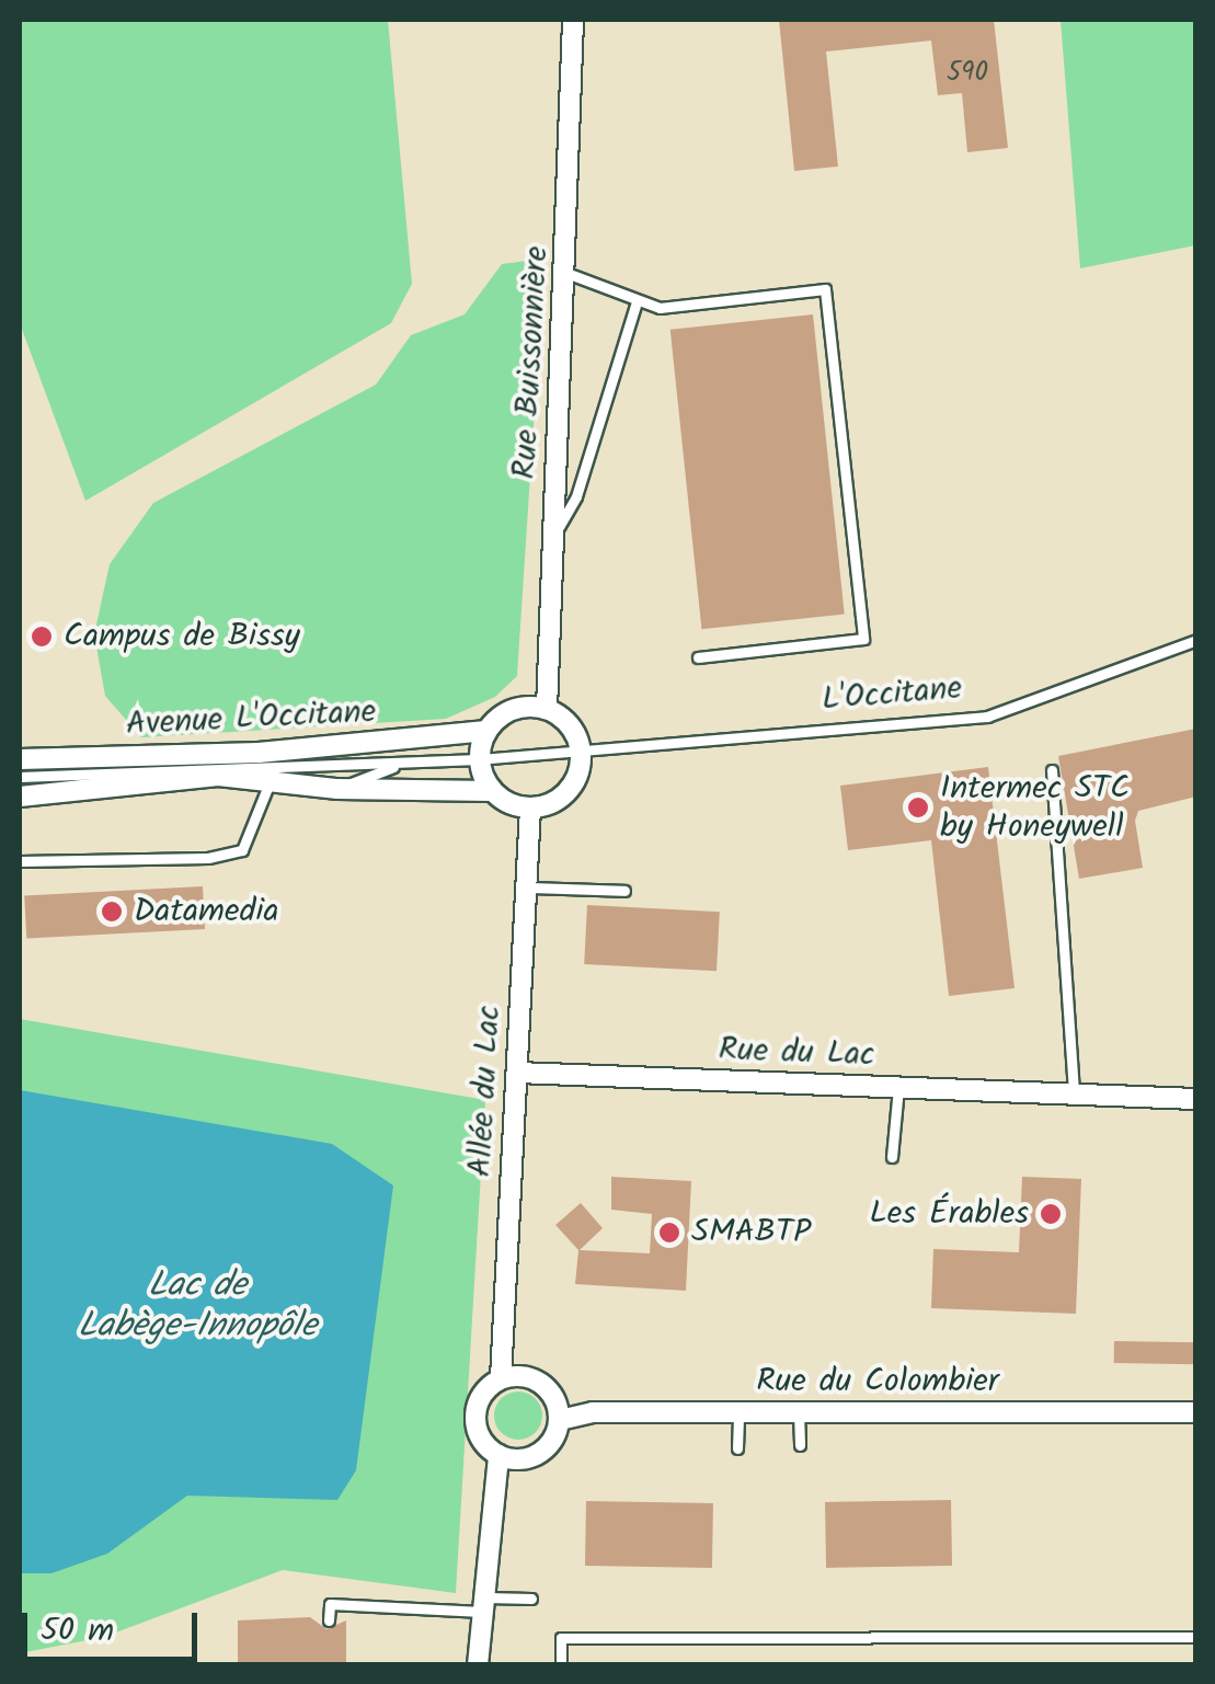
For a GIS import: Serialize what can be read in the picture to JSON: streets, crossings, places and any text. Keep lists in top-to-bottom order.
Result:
{
  "streets": {
    "street": [
      "Rue Buissonnière",
      "Avenue L'Occitane",
      "Rue du Lac",
      "Allée du Lac",
      "Rue du Colombier"
    ],
    "lane": ["L'Occitane"]
  },
  "crossings": [
    ["L'Occitane", "Avenue L'Occitane"],
    ["Rue du Lac", "Allée du Lac"],
    ["Allée du Lac", "Rue du Colombier"]
  ],
  "water": ["Lac de Labège-Innopôle"],
  "places": [
    "Campus de Bissy",
    "Intermec STC by Honeywell",
    "Datamedia",
    "Les Érables",
    "SMABTP"
  ],
  "house_numbers": ["590"],
  "scale_bar": "50 m"
}
